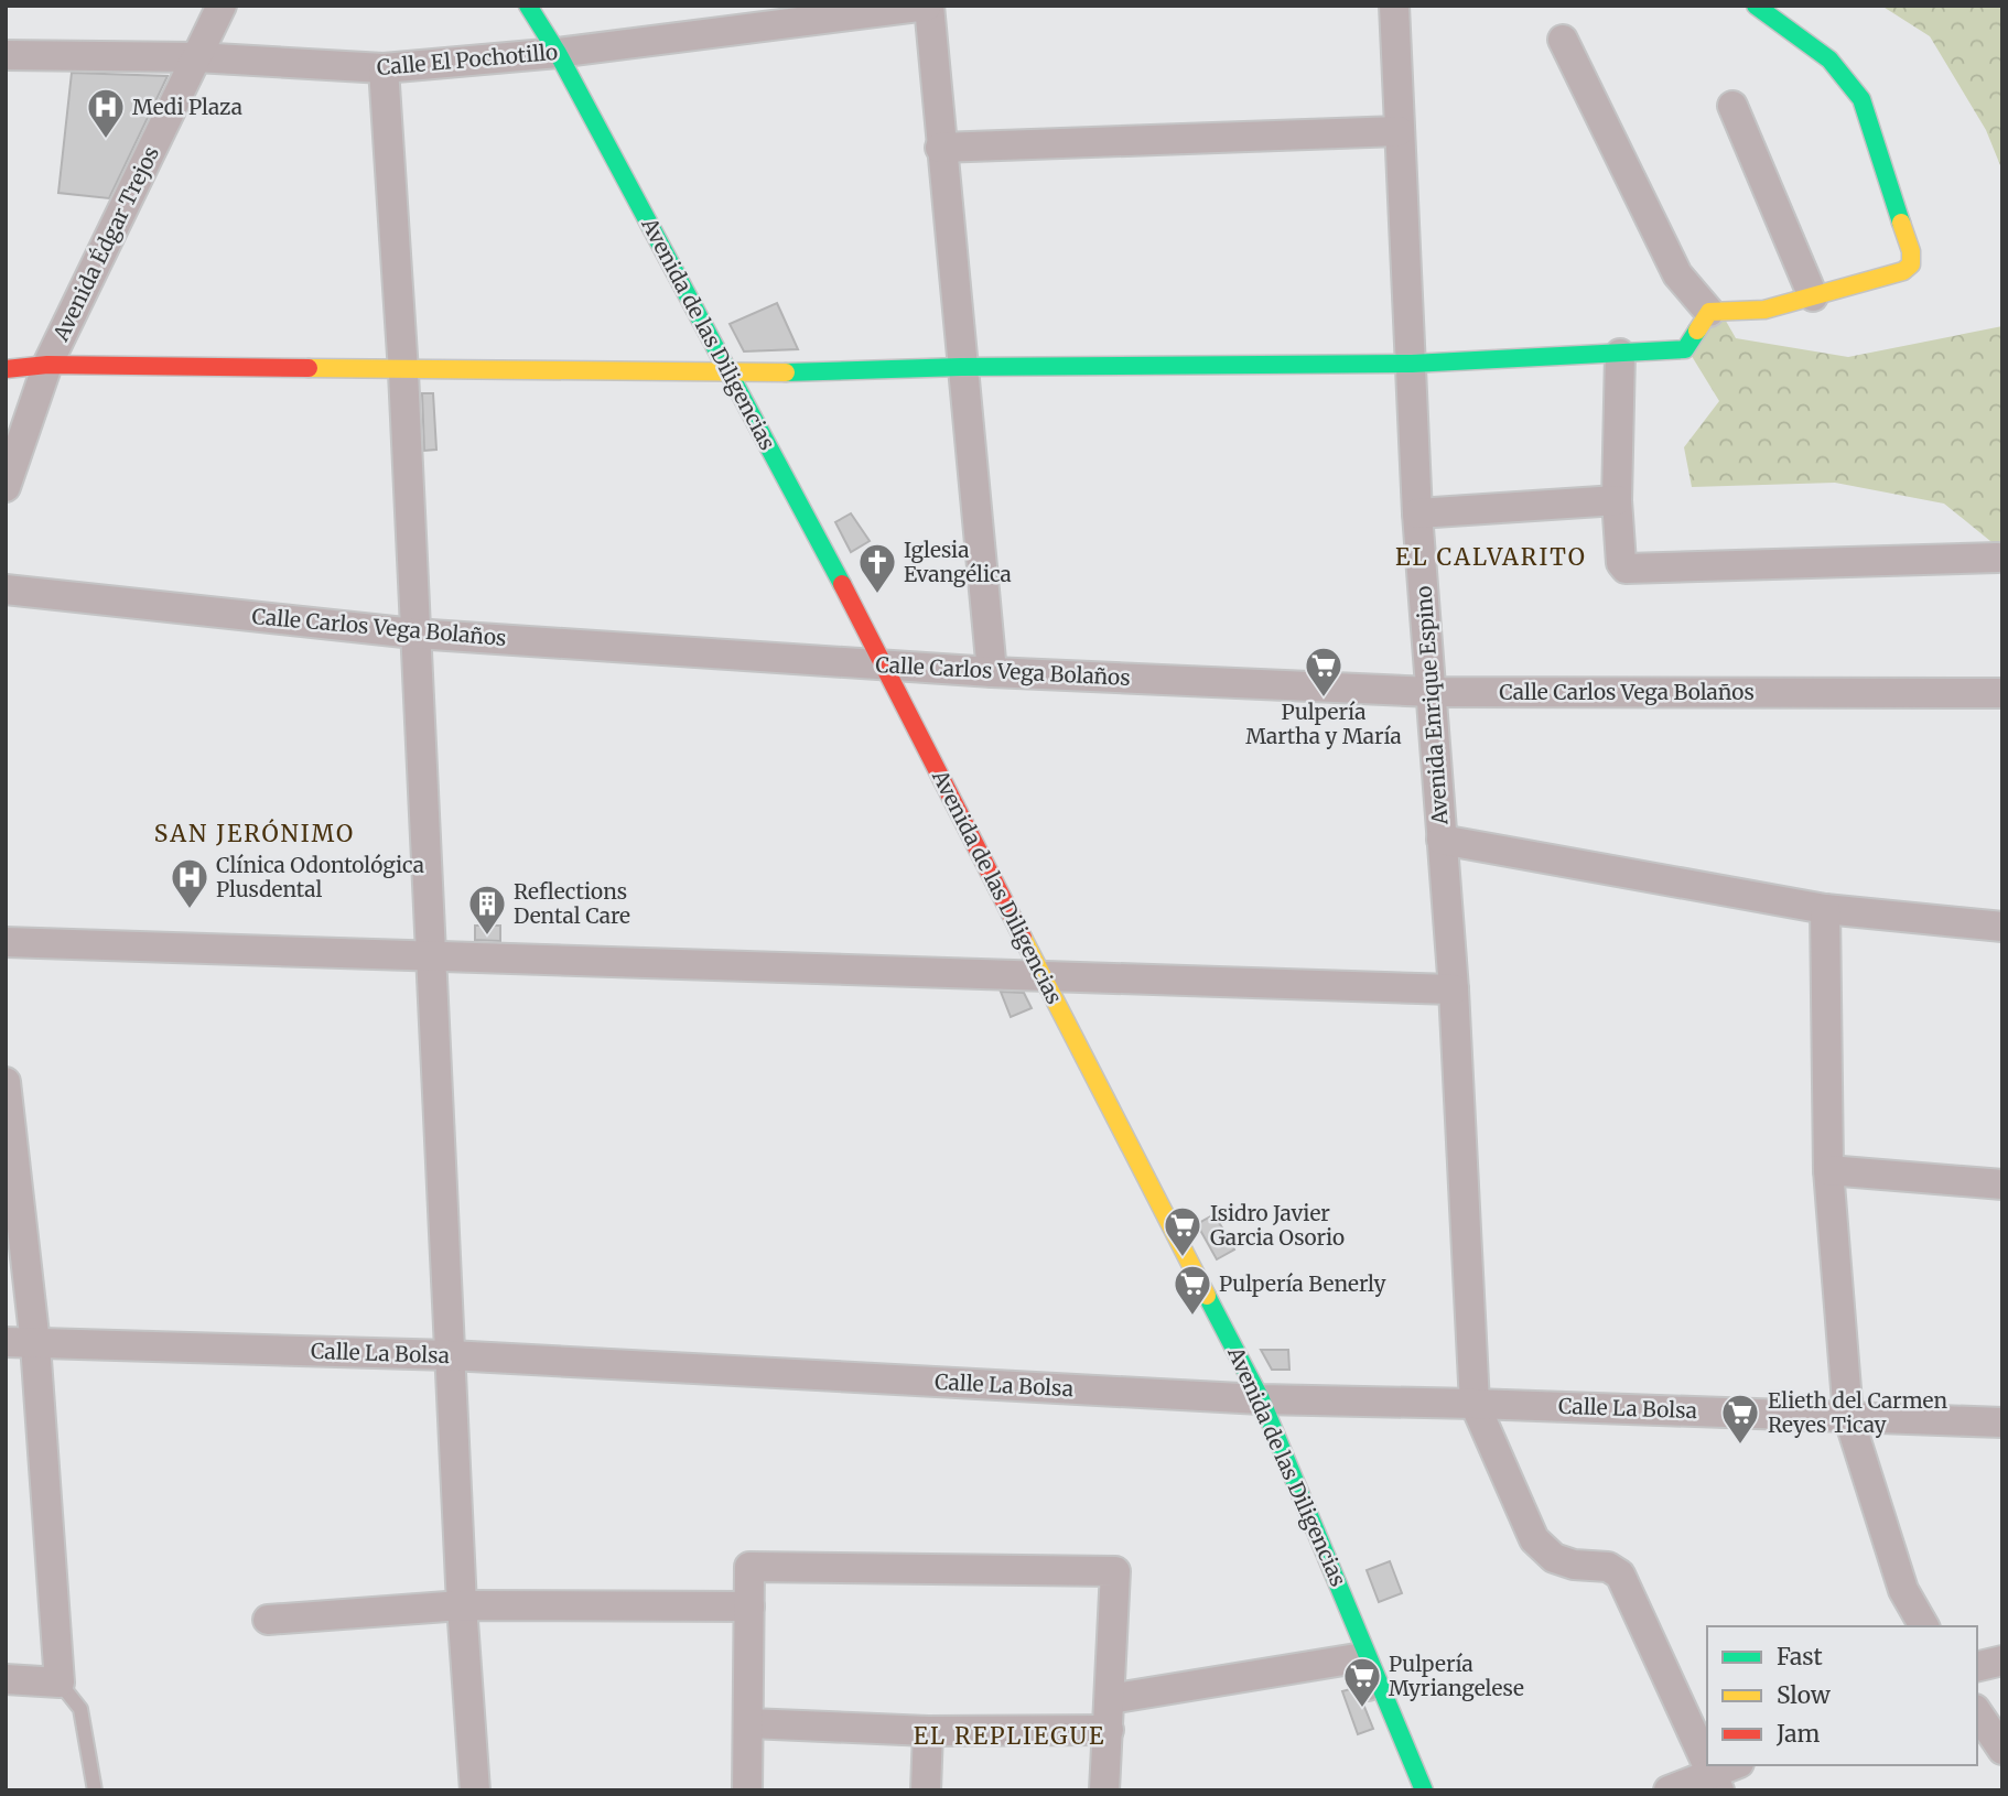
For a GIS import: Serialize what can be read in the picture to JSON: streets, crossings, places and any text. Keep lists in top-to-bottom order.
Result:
{
  "streets": {
    "street": [
      "Calle El Pochotillo",
      "Avenida Édgar Trejos",
      "Avenida de las Diligencias",
      "Calle Carlos Vega Bolaños",
      "Avenida Enrique Espino",
      "Calle La Bolsa"
    ]
  },
  "crossings": [
    ["Calle El Pochotillo", "Avenida Édgar Trejos"],
    ["Calle El Pochotillo", "Avenida de las Diligencias"],
    ["Avenida de las Diligencias", "Calle Carlos Vega Bolaños"],
    ["Avenida de las Diligencias", "Calle La Bolsa"],
    ["Calle Carlos Vega Bolaños", "Avenida Enrique Espino"],
    ["Avenida Enrique Espino", "Calle La Bolsa"]
  ],
  "districts": ["EL CALVARITO", "SAN JERÓNIMO", "EL REPLIEGUE"],
  "places": {
    "hospital": ["Medi Plaza", "Clínica Odontológica Plusdental"],
    "church": ["Iglesia Evangélica"],
    "supermarket": [
      "Pulpería Martha y María",
      "Isidro Javier Garcia Osorio",
      "Pulpería Benerly",
      "Elieth del Carmen Reyes Ticay",
      "Pulpería Myriangelese"
    ],
    "building": ["Reflections Dental Care"]
  },
  "legend": ["Fast", "Slow", "Jam"]
}
